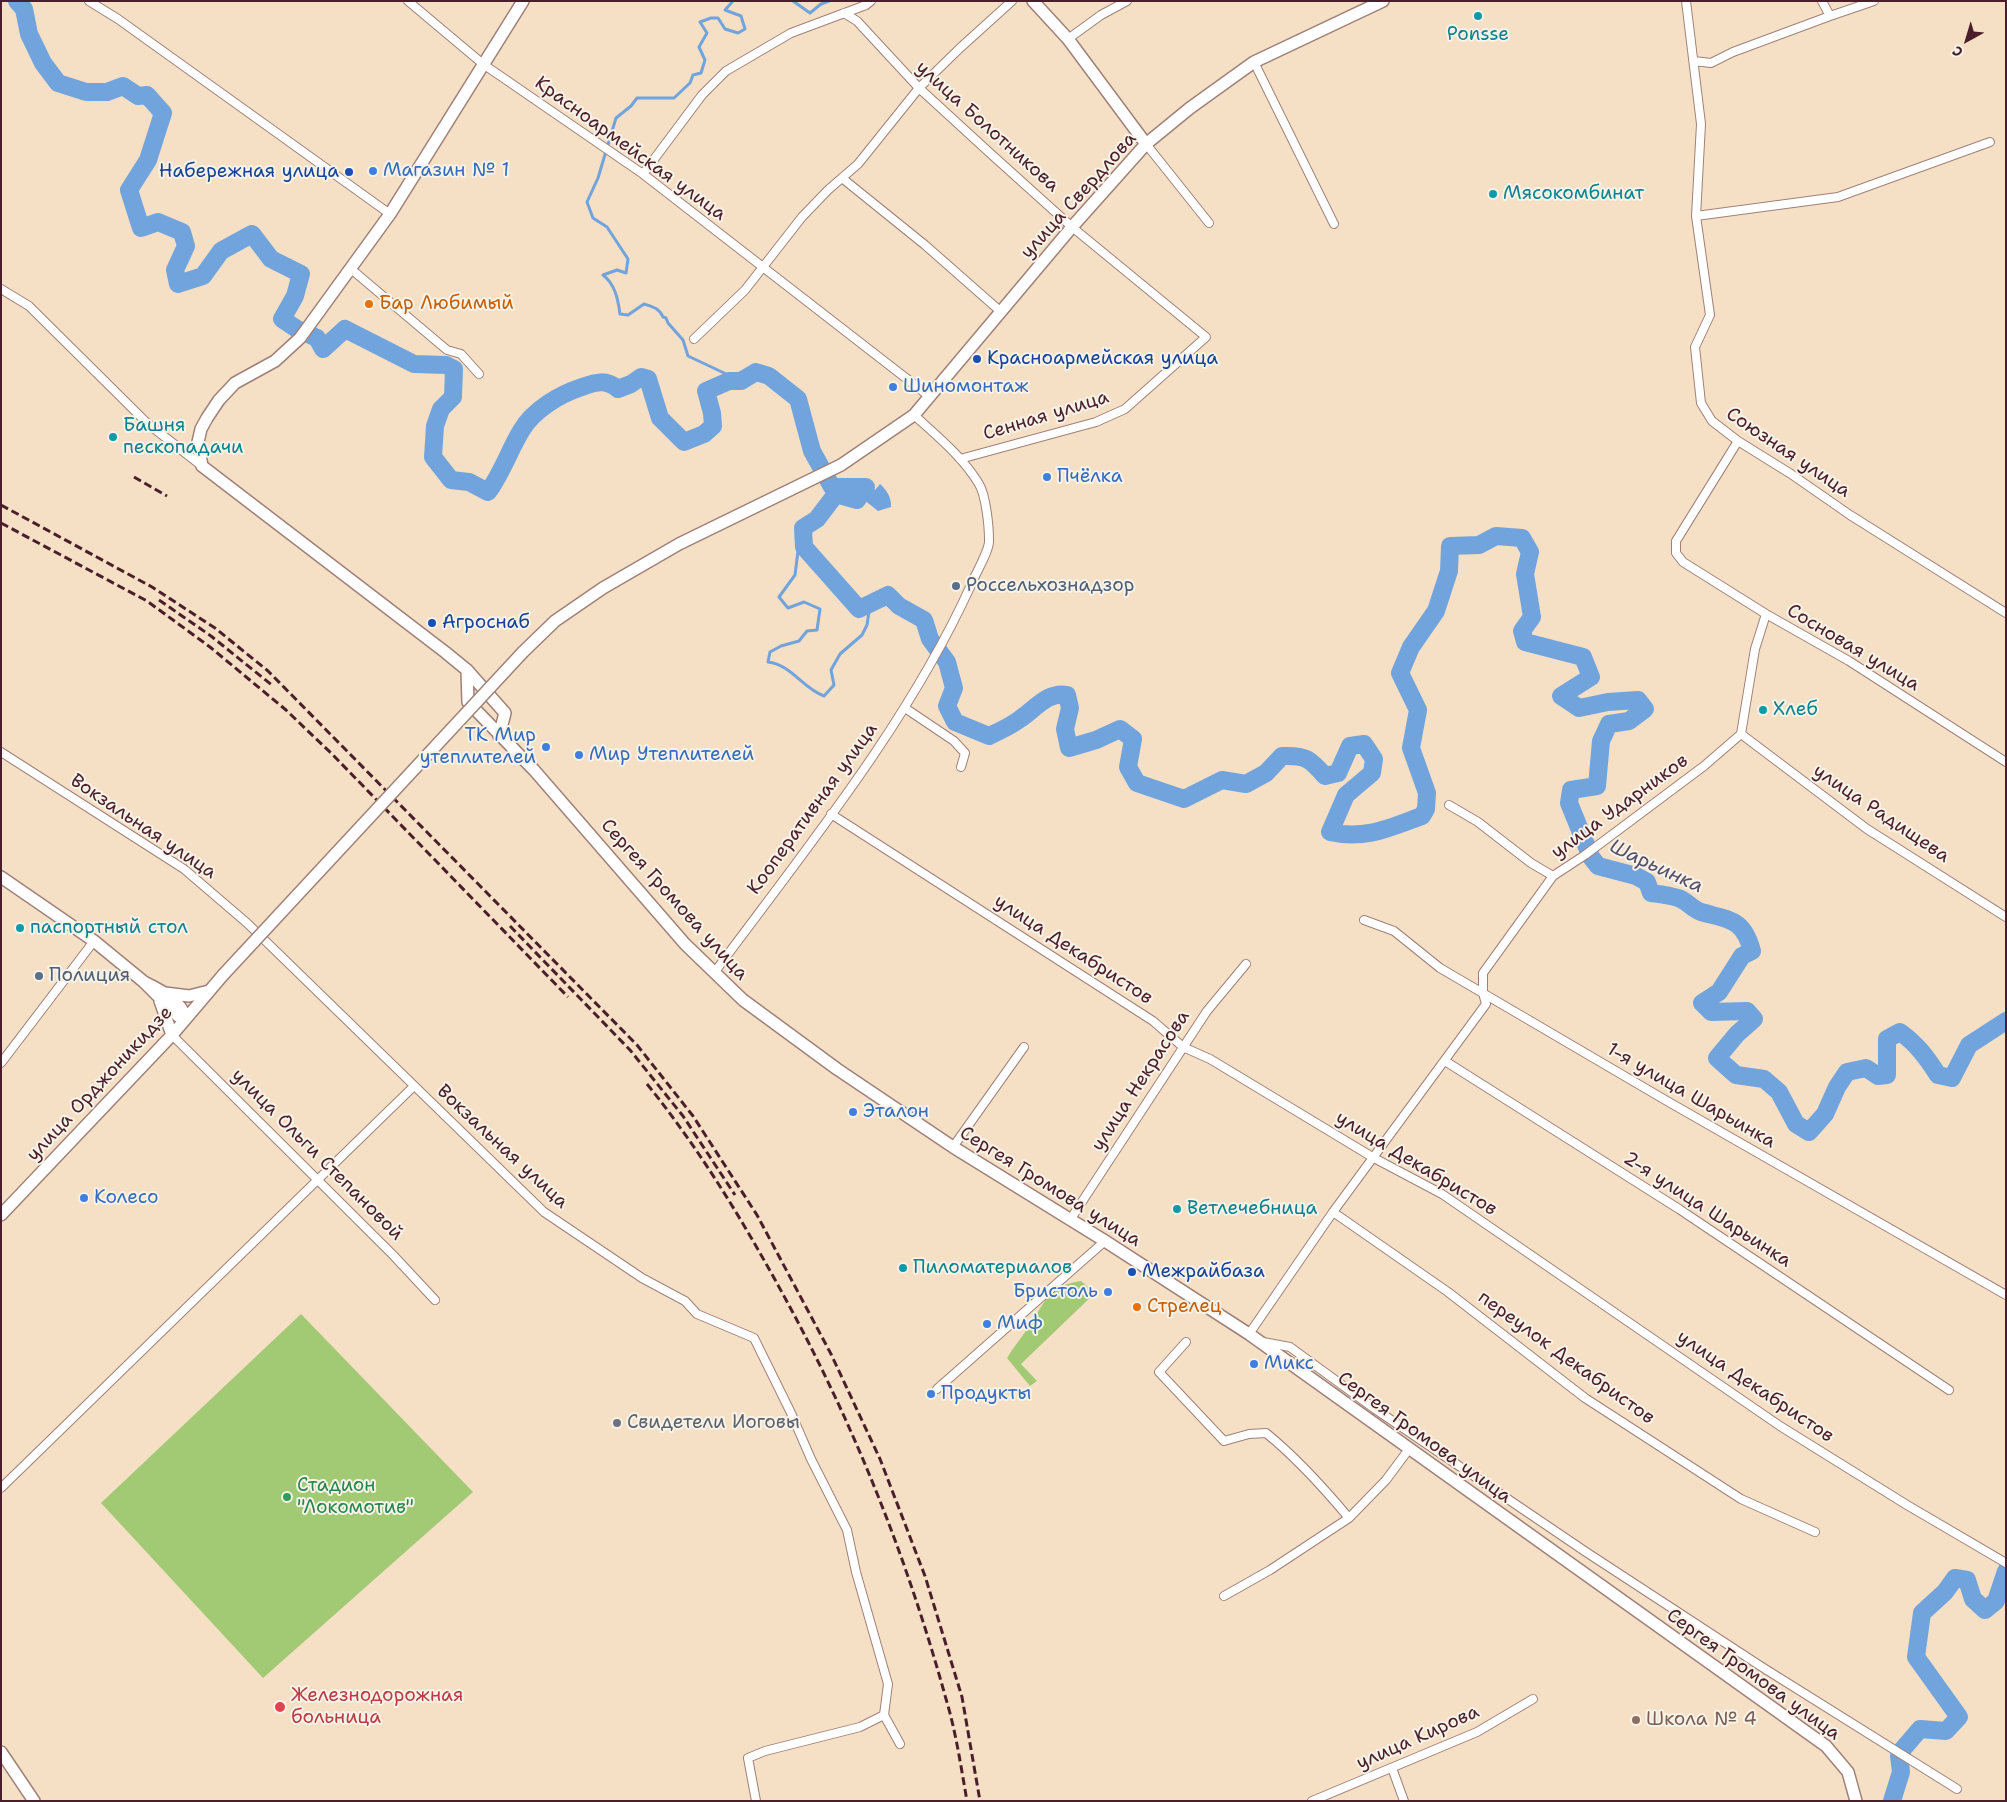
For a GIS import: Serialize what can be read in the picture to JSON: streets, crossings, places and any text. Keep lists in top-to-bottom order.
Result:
{
  "streets": {
    "street": [
      "улица Болотникова",
      "Красноармейская улица",
      "улица Свердлова",
      "Сенная улица",
      "Союзная улица",
      "Сосновая улица",
      "улица Ударников",
      "Кооперативная улица",
      "улица Радищева",
      "Вокзальная улица",
      "Сергея Громова улица",
      "улица Декабристов",
      "улица Некрасова",
      "улица Орджоникидзе",
      "1-я улица Шарьинка",
      "улица Ольги Степановой",
      "2-я улица Шарьинка",
      "переулок Декабристов",
      "улица Кирова"
    ]
  },
  "crossings": [
    ["улица Болотникова", "улица Свердлова"],
    ["улица Болотникова", "Сенная улица"],
    ["Красноармейская улица", "улица Свердлова"],
    ["улица Свердлова", "улица Орджоникидзе"],
    ["Сенная улица", "Кооперативная улица"],
    ["Союзная улица", "Сосновая улица"],
    ["улица Ударников", "улица Радищева"],
    ["улица Ударников", "Сергея Громова улица"],
    ["улица Ударников", "улица Декабристов"],
    ["улица Ударников", "1-я улица Шарьинка"],
    ["улица Ударников", "2-я улица Шарьинка"],
    ["улица Ударников", "переулок Декабристов"],
    ["Кооперативная улица", "Сергея Громова улица"],
    ["Кооперативная улица", "улица Декабристов"],
    ["Сергея Громова улица", "улица Некрасова"],
    ["улица Декабристов", "улица Некрасова"],
    ["улица Орджоникидзе", "улица Ольги Степановой"]
  ],
  "water": ["Шарьинка"],
  "places": [
    "Ponsse",
    "Магазин № 1",
    "Набережная улица",
    "Мясокомбинат",
    "Бар Любимый",
    "Красноармейская улица",
    "Шиномонтаж",
    "Башня пескопадачи",
    "Пчёлка",
    "Россельхознадзор",
    "Агроснаб",
    "Хлеб",
    "ТК Мир утеплителей",
    "Мир Утеплителей",
    "паспортный стол",
    "Полиция",
    "Эталон",
    "Колесо",
    "Ветлечебница",
    "Пиломатериалов",
    "Межрайбаза",
    "Бристоль",
    "Стрелец",
    "Миф",
    "Микс",
    "Продукты",
    "Свидетели Иоговы",
    "Стадион \"Локомотив\"",
    "Железнодорожная больница",
    "Школа № 4"
  ],
  "north": "bottom left"
}
